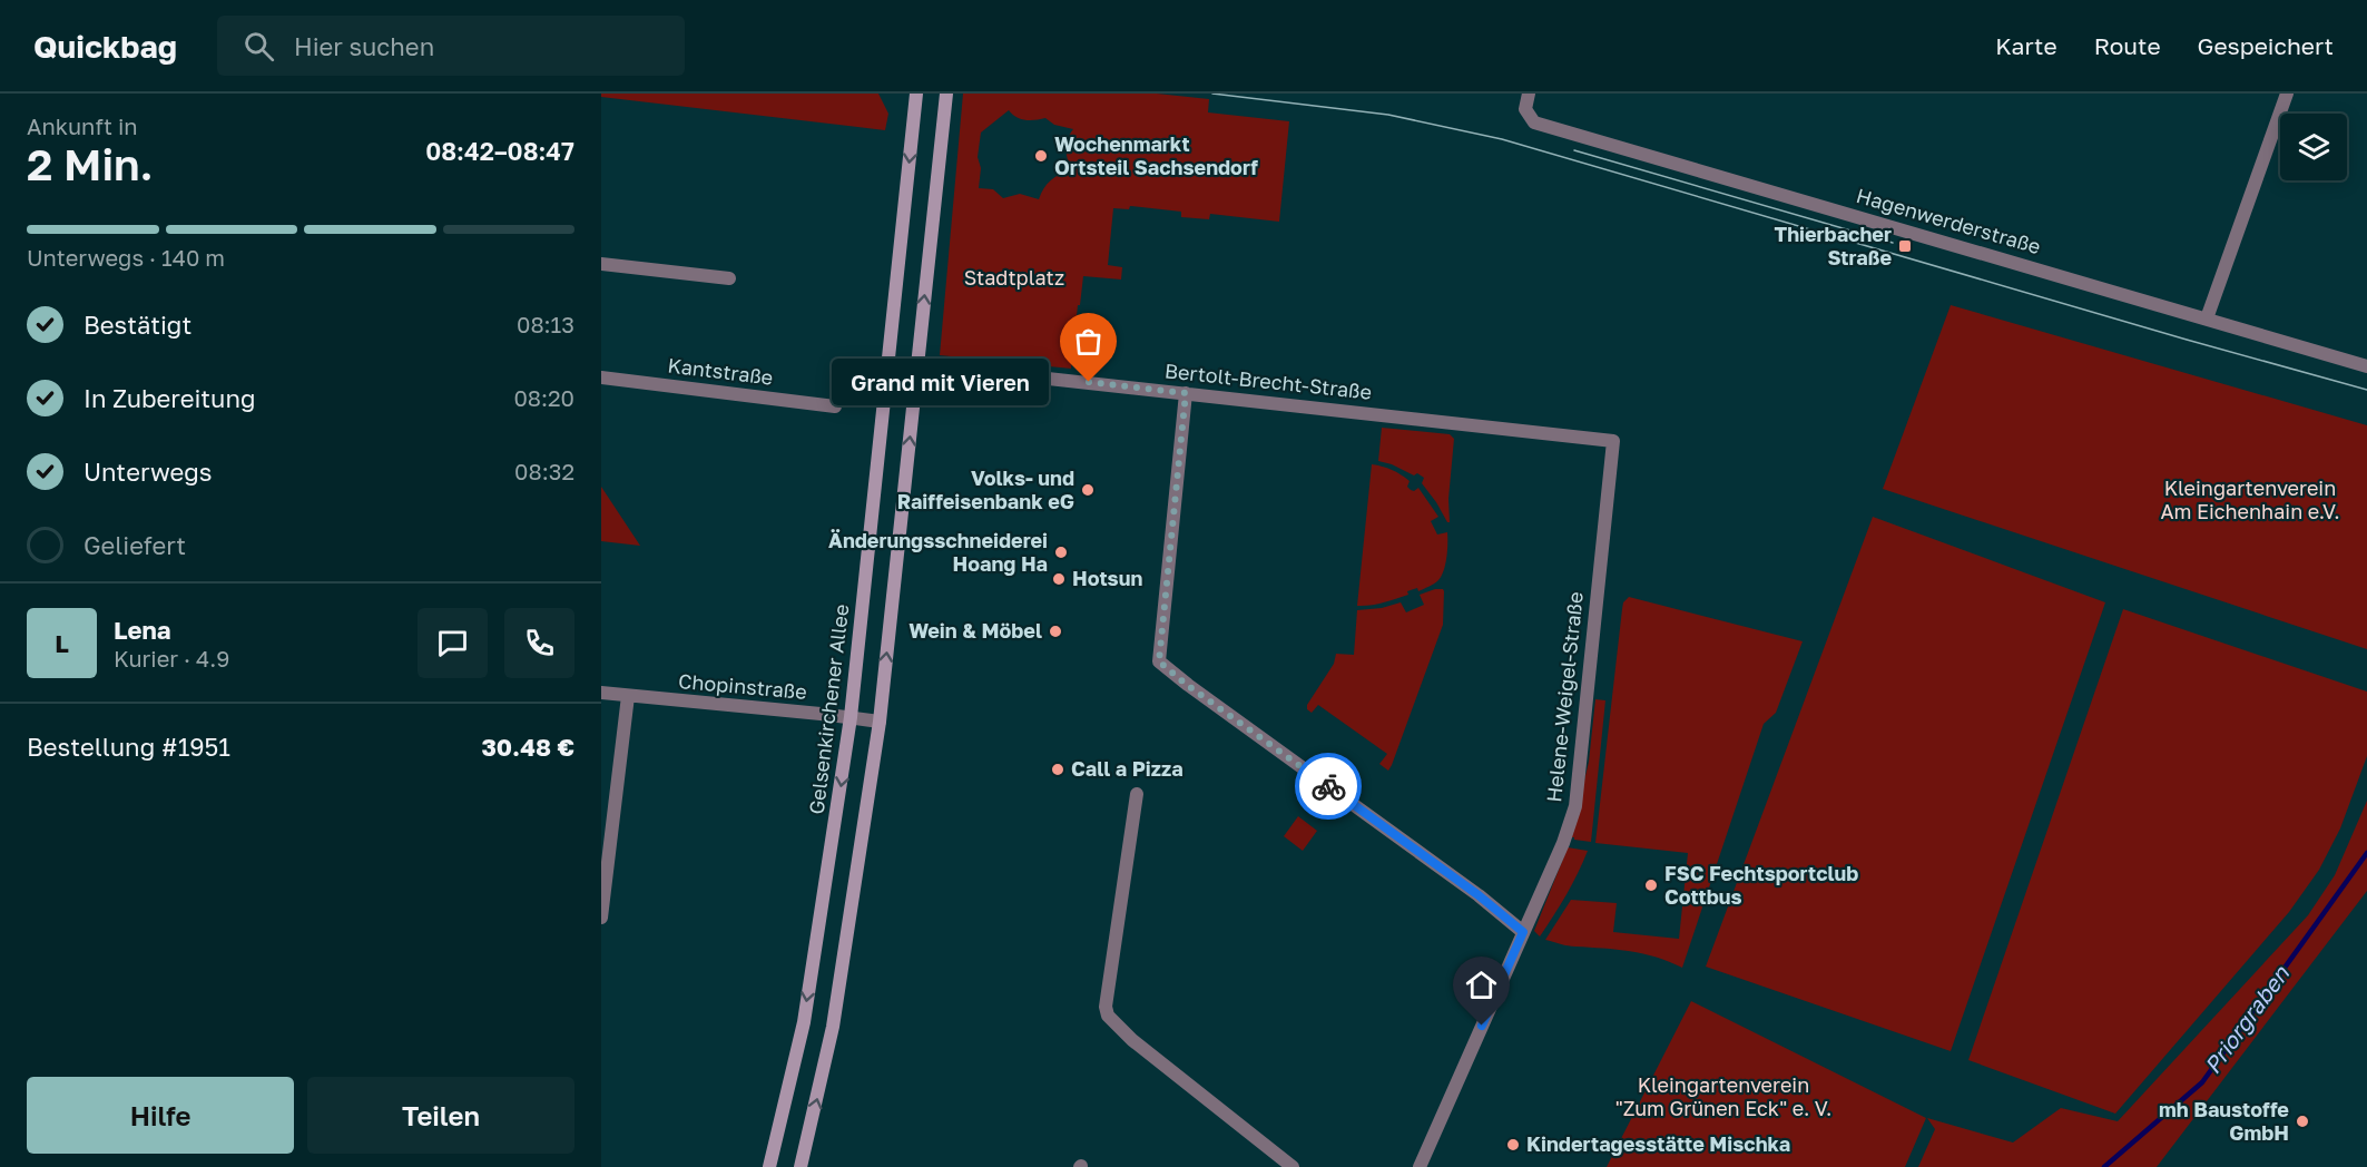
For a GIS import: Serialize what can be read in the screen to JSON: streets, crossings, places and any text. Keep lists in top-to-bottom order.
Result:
{
  "streets": {
    "main road": ["Gelsenkirchener Allee"],
    "street": [
      "Hagenwerderstraße",
      "Kantstraße",
      "Bertolt-Brecht-Straße",
      "Chopinstraße",
      "Helene-Weigel-Straße"
    ]
  },
  "crossings": [
    ["Bertolt-Brecht-Straße", "Helene-Weigel-Straße"],
    ["Chopinstraße", "Gelsenkirchener Allee"]
  ],
  "water": ["Priorgraben"],
  "parks": ["Stadtplatz", "Kleingartenverein Am Eichenhain e.V.", "Kleingartenverein \"Zum Grünen Eck\" e. V."],
  "places": {
    "other": [
      "Wochenmarkt Ortsteil Sachsendorf",
      "Grand mit Vieren",
      "Volks- und Raiffeisenbank eG",
      "Änderungsschneiderei Hoang Ha",
      "Hotsun",
      "Wein & Möbel",
      "Call a Pizza",
      "FSC Fechtsportclub Cottbus",
      "mh Baustoffe GmbH",
      "Kindertagesstätte Mischka"
    ],
    "transit": ["Thierbacher Straße"]
  },
  "page": {
    "header": "Quickbag",
    "search": "Hier suchen",
    "nav": ["Karte", "Route", "Gespeichert"],
    "heading": ["2 Min.", "Ankunft in", "08:42–08:47"],
    "panel": [
      "Lena",
      "Kurier · 4.9",
      "Bestellung #1951",
      "30.48 €"
    ],
    "bar": "Unterwegs · 140 m",
    "list": [
      ["Bestätigt", "08:13"],
      ["In Zubereitung", "08:20"],
      ["Unterwegs", "08:32"],
      "Geliefert"
    ],
    "bubble": "Grand mit Vieren",
    "round": "L",
    "buttons": ["Hilfe", "Teilen"]
  }
}
